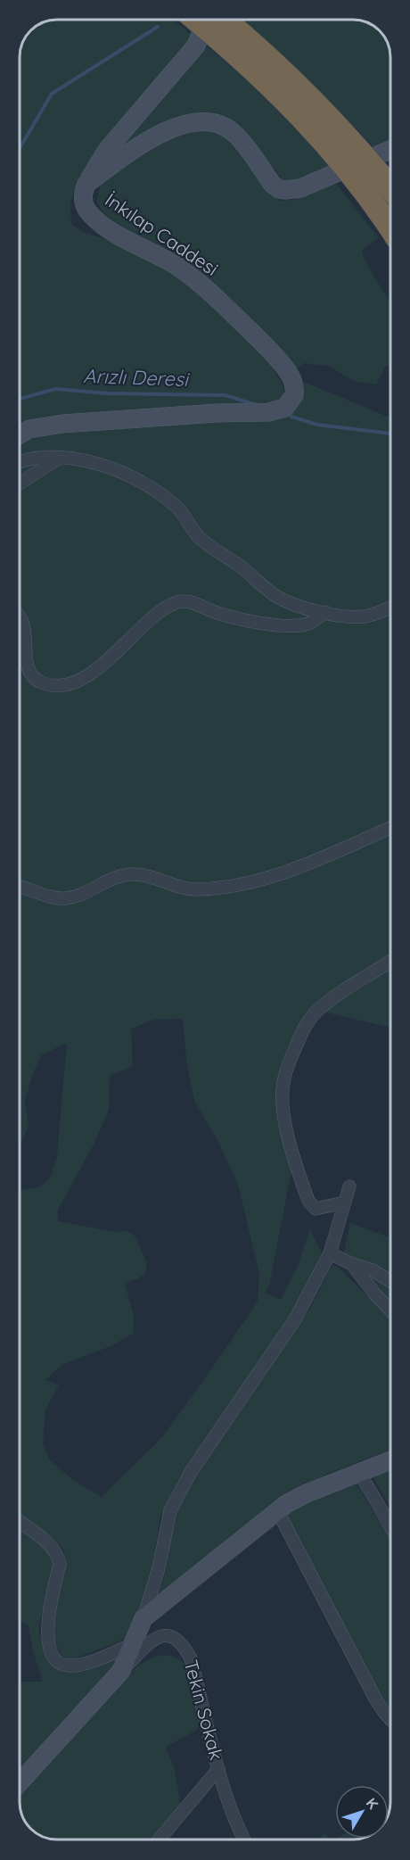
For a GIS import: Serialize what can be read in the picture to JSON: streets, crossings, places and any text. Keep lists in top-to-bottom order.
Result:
{
  "streets": {
    "street": ["İnkılap Caddesi", "Tekin Sokak"]
  },
  "water": ["Arızlı Deresi"],
  "north": "top right"
}
